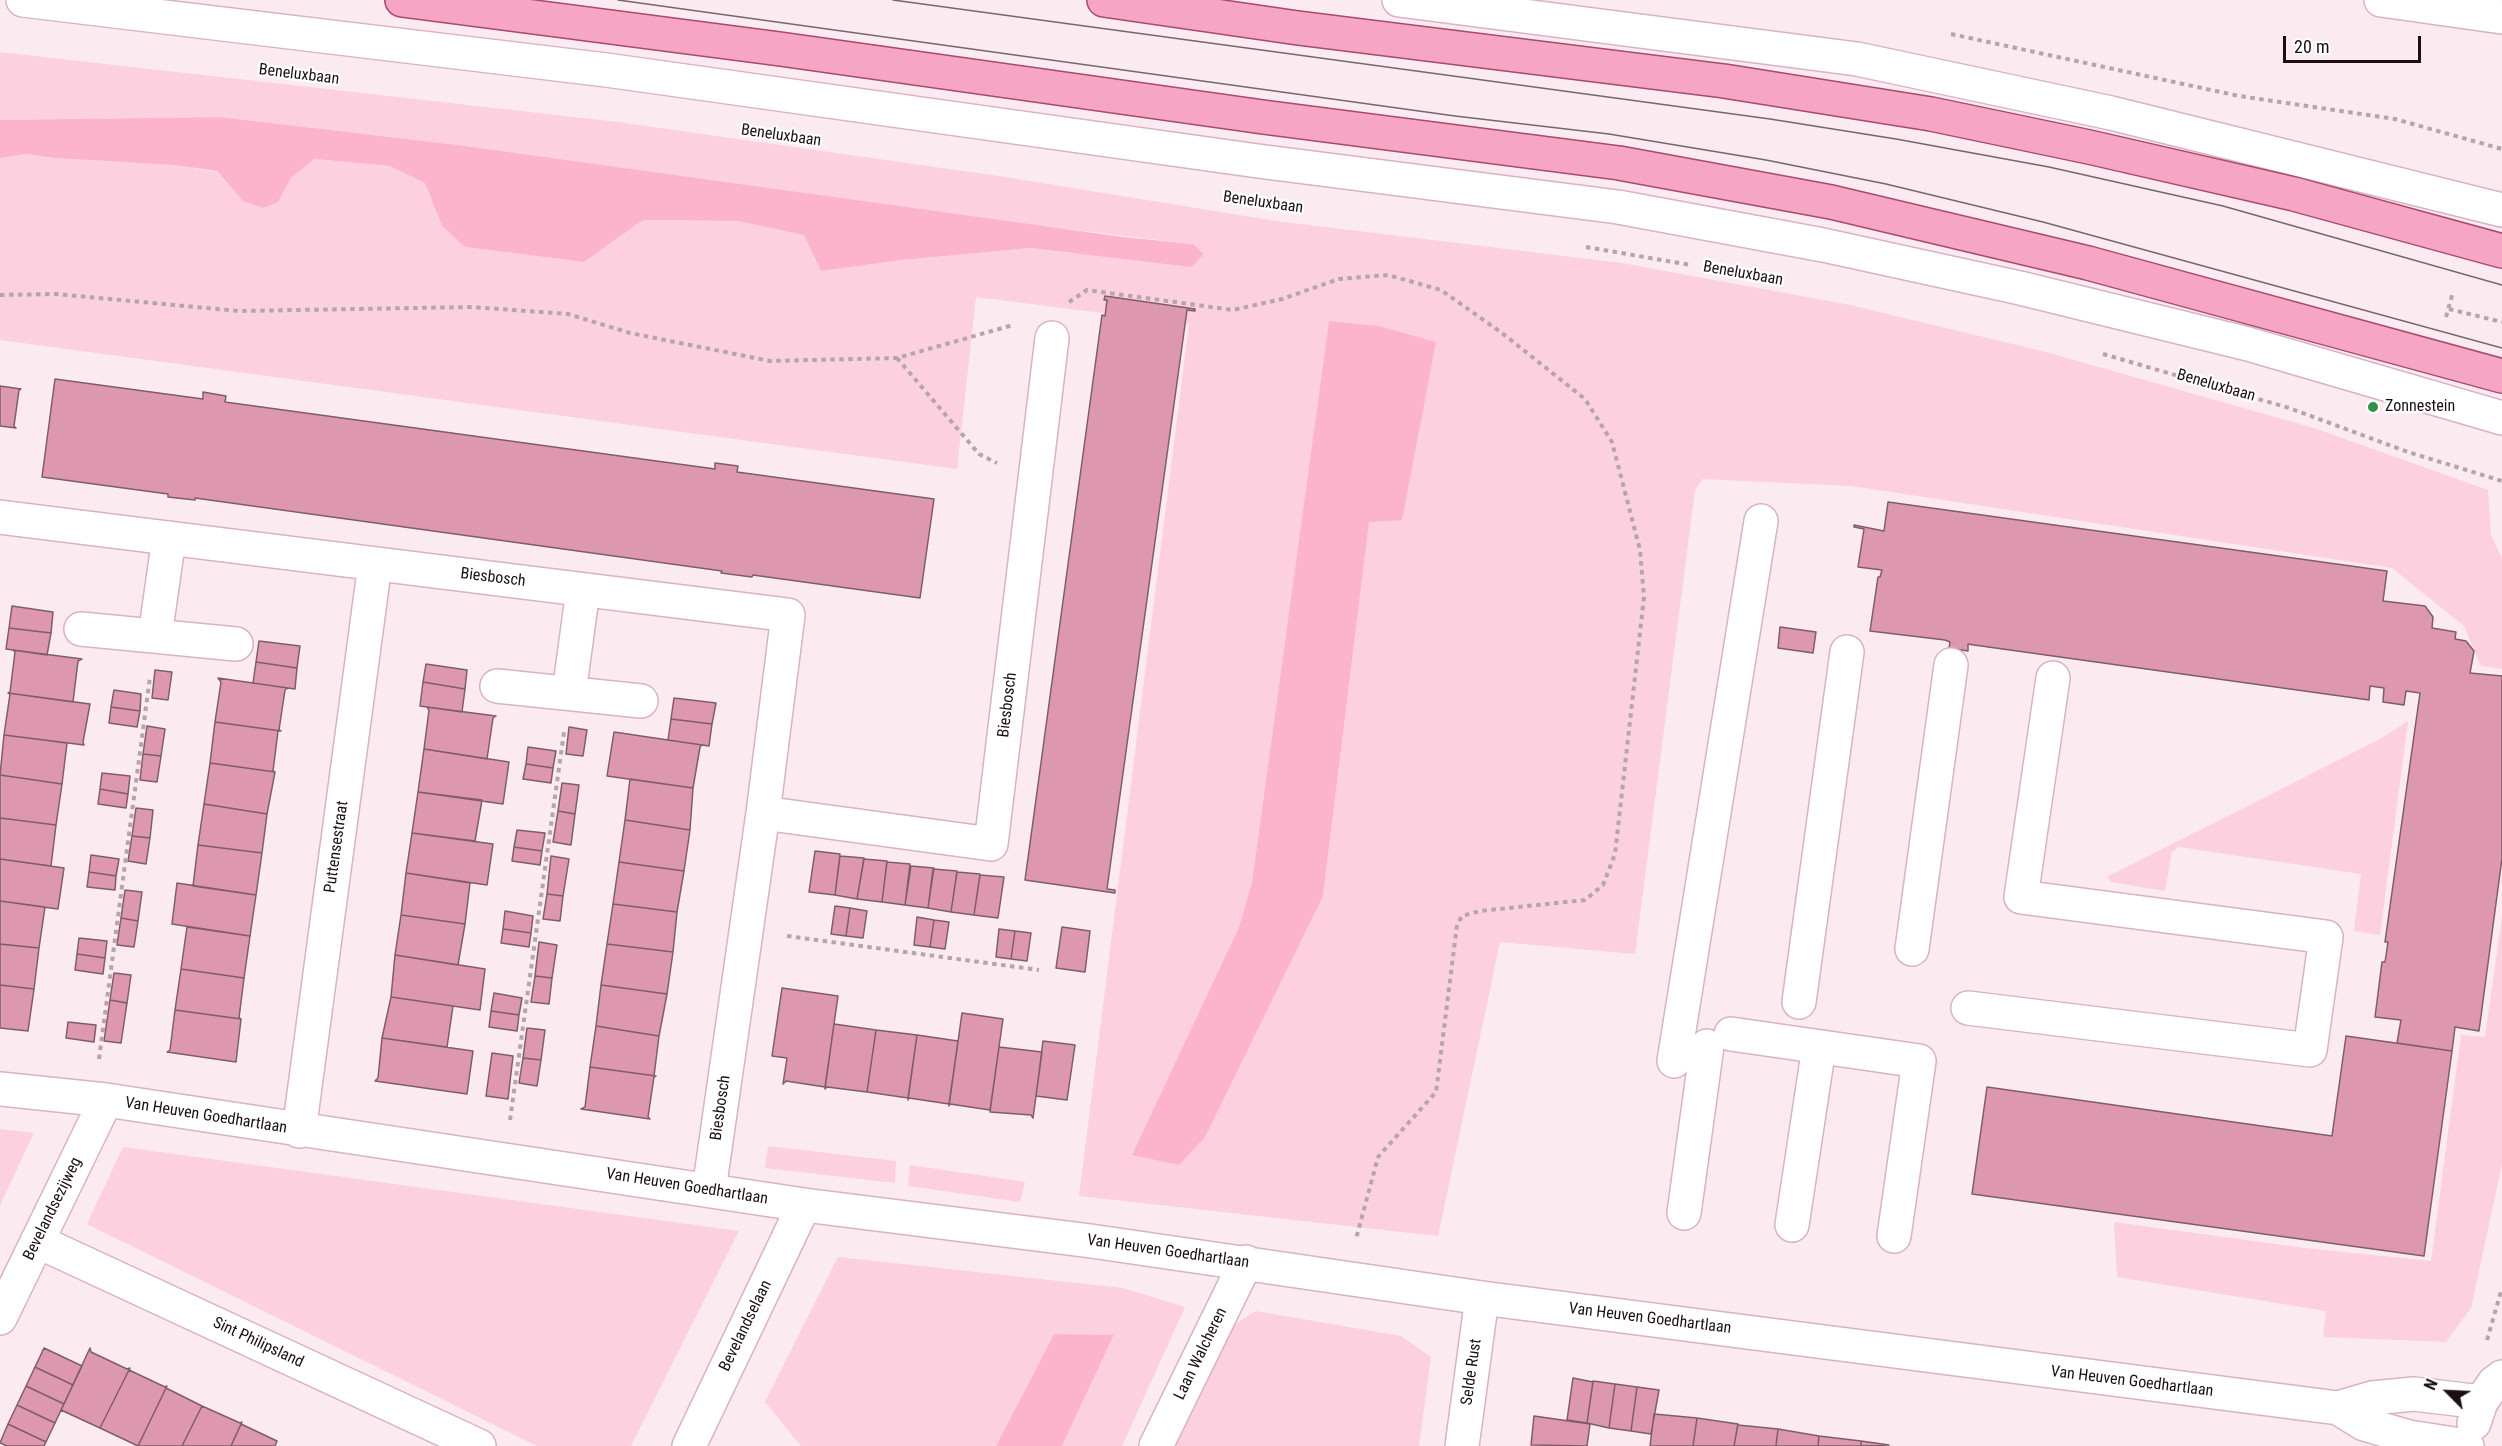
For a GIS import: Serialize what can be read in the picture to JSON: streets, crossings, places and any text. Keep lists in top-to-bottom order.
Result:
{
  "streets": {
    "street": [
      "Biesbosch",
      "Puttensestraat",
      "Van Heuven Goedhartlaan",
      "Bevelandsezijweg",
      "Bevelandselaan",
      "Sint Philipsland",
      "Laan Walcheren",
      "Selde Rust"
    ],
    "path": ["Beneluxbaan"]
  },
  "crossings": [
    ["Biesbosch", "Puttensestraat"],
    ["Biesbosch", "Van Heuven Goedhartlaan"],
    ["Puttensestraat", "Van Heuven Goedhartlaan"],
    ["Van Heuven Goedhartlaan", "Bevelandsezijweg"],
    ["Van Heuven Goedhartlaan", "Bevelandselaan"],
    ["Van Heuven Goedhartlaan", "Laan Walcheren"],
    ["Van Heuven Goedhartlaan", "Selde Rust"],
    ["Bevelandsezijweg", "Sint Philipsland"]
  ],
  "places": ["Zonnestein"],
  "scale_bar": "20 m",
  "north": "top left"
}
